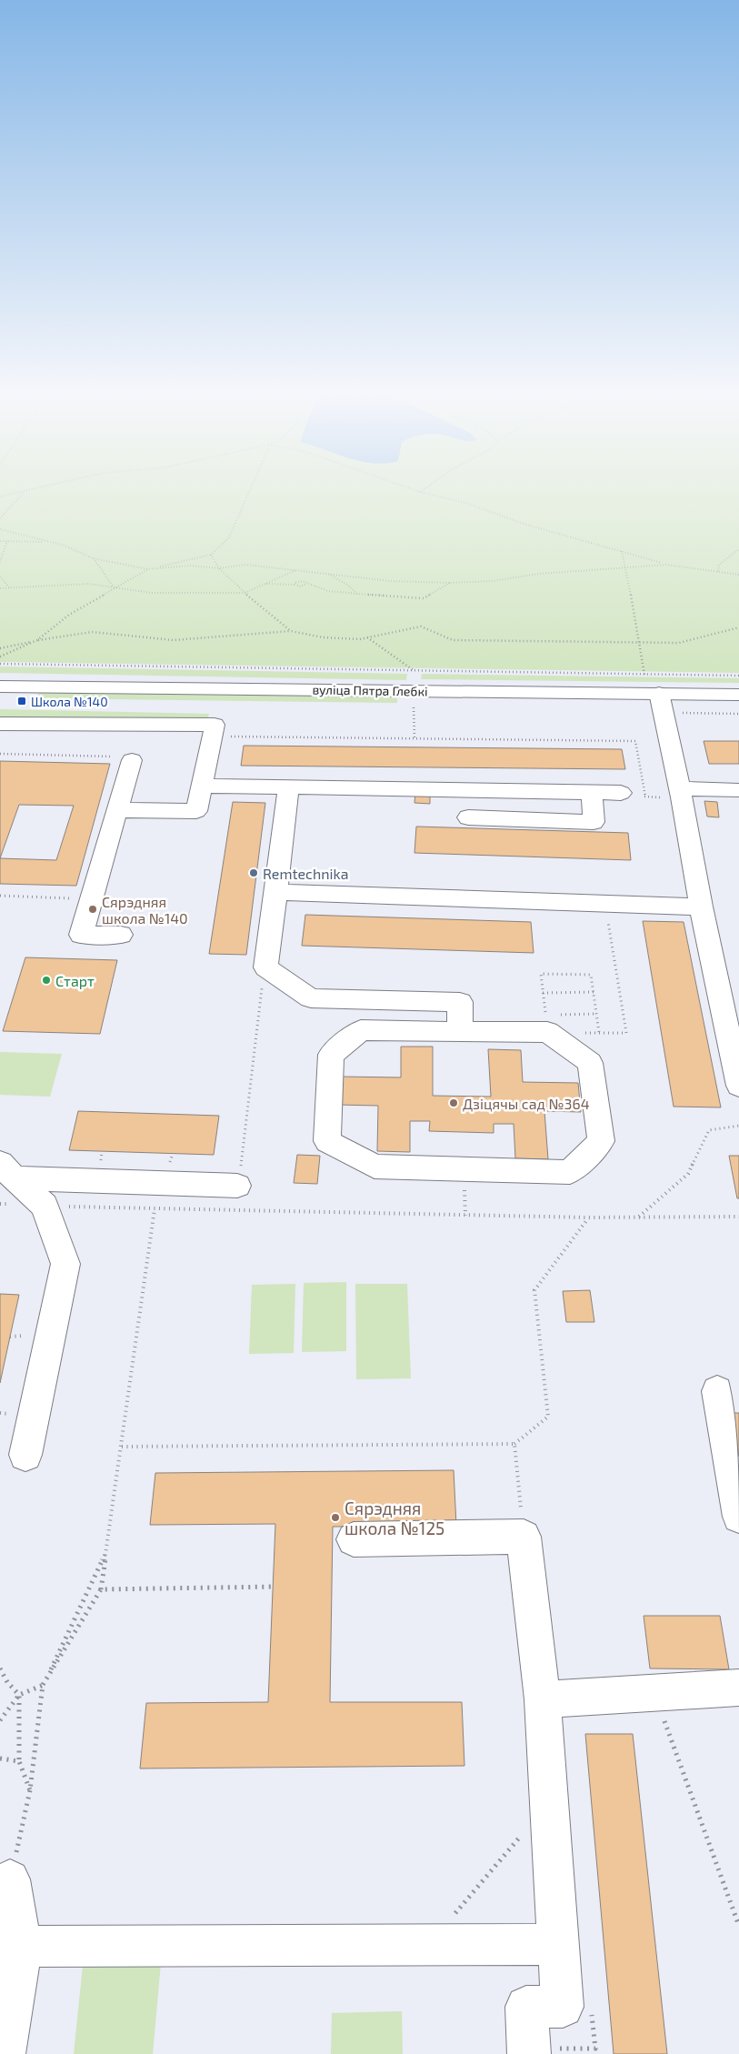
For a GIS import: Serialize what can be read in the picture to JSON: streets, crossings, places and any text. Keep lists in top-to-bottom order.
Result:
{
  "streets": {
    "main road": ["вуліца Пятра Глебкі"]
  },
  "places": {
    "transit": ["Школа №140"],
    "other": [
      "Remtechnika",
      "Сярэдняя школа №140",
      "Старт",
      "Дзіцячы сад №364",
      "Сярэдняя школа №125"
    ]
  }
}
